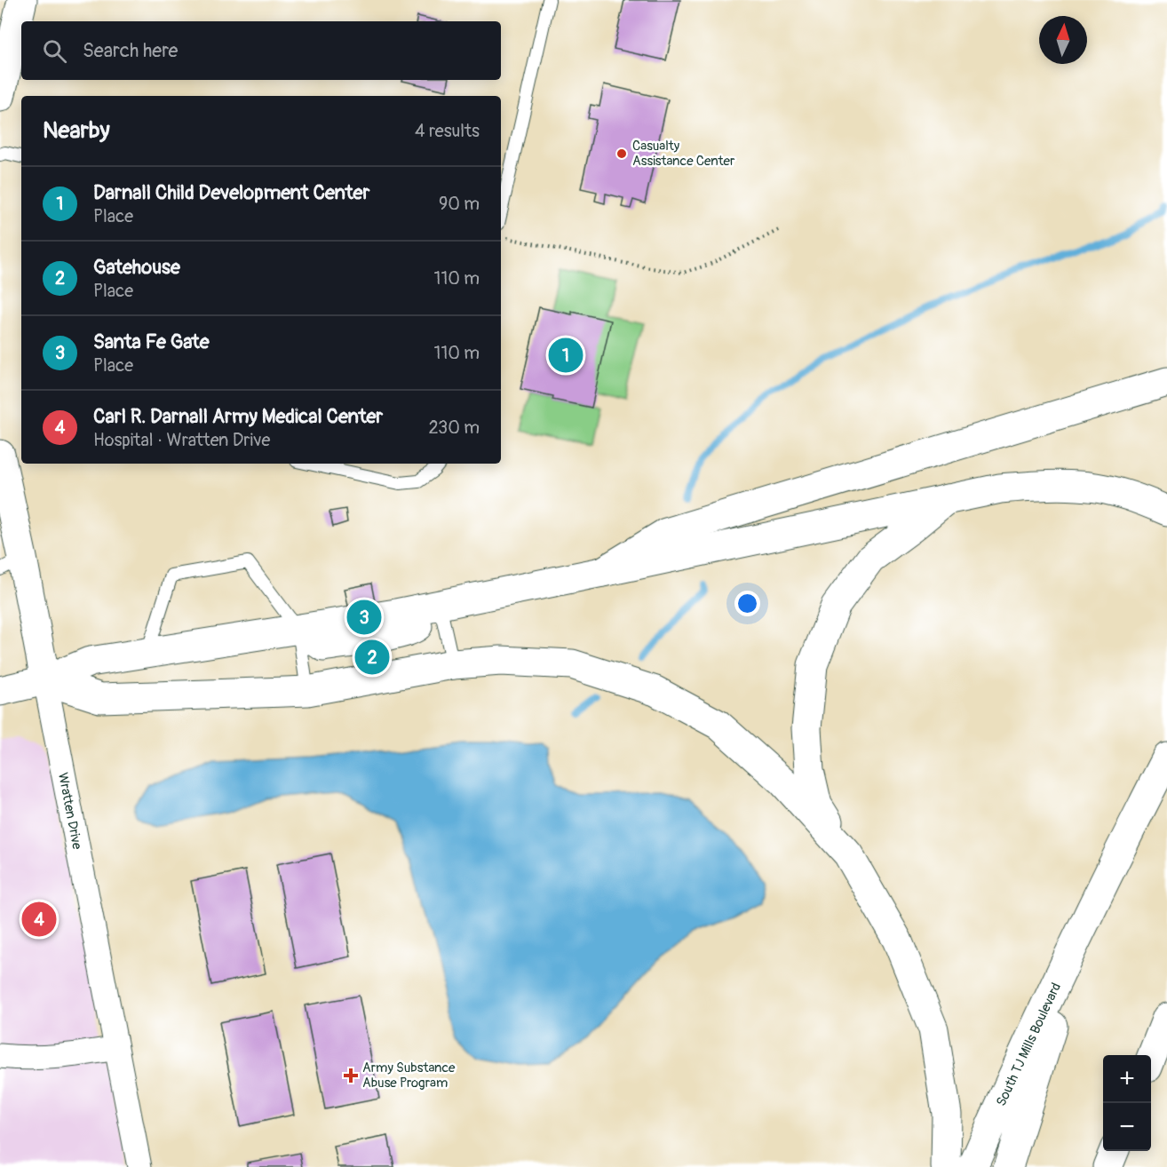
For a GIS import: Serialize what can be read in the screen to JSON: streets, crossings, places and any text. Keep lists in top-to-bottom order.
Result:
{
  "streets": {
    "main road": ["Wratten Drive", "South TJ Mills Boulevard"]
  },
  "places": {
    "other": ["Casualty Assistance Center"],
    "health": ["Army Substance Abuse Program"]
  },
  "north": "top",
  "page": {
    "search": "Search here",
    "heading": ["Nearby", "4 results"],
    "list": [
      {
        "mark": "1",
        "name": "Darnall Child Development Center",
        "note": "Place",
        "value": "90 m"
      },
      {
        "mark": "2",
        "name": "Gatehouse",
        "note": "Place",
        "value": "110 m"
      },
      {
        "mark": "3",
        "name": "Santa Fe Gate",
        "note": "Place",
        "value": "110 m"
      },
      {
        "mark": "4",
        "name": "Carl R. Darnall Army Medical Center",
        "note": "Hospital · Wratten Drive",
        "value": "230 m"
      }
    ],
    "pins": [
      "1",
      "3",
      "2",
      "4"
    ],
    "map_buttons": ["+", "−"]
  }
}
